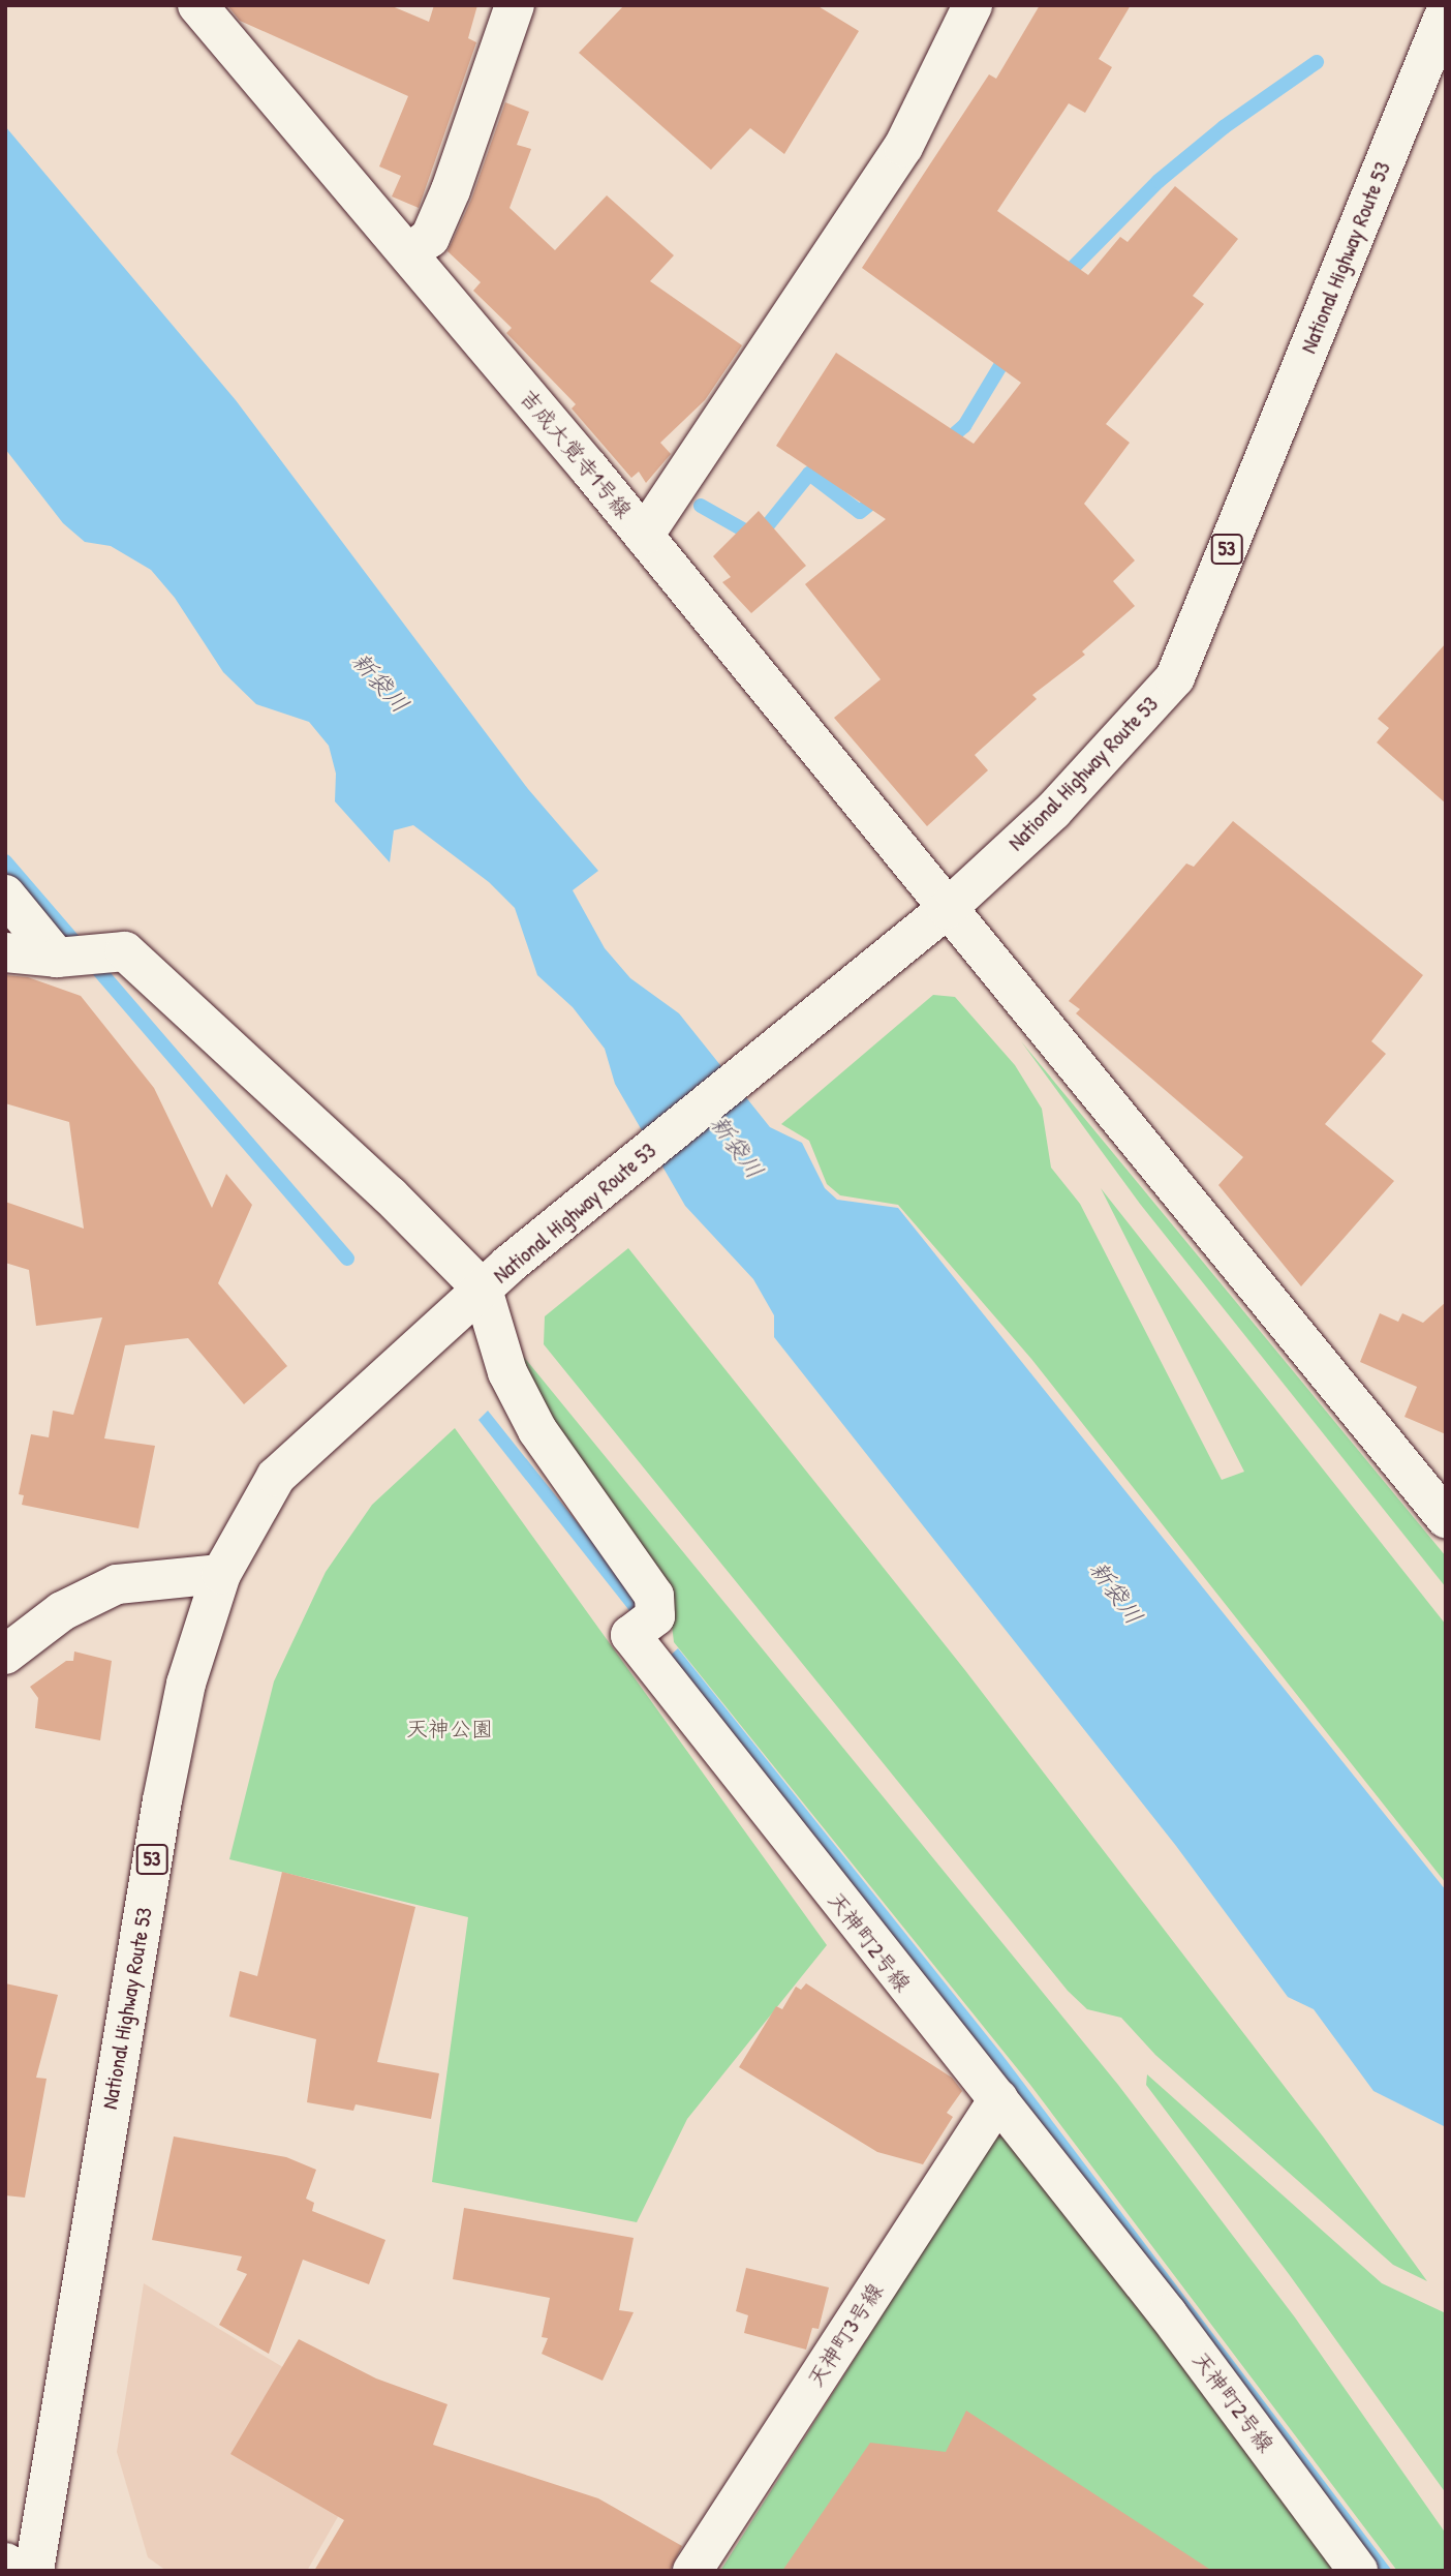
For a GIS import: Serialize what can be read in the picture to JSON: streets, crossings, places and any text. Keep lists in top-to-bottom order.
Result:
{
  "streets": {
    "main road": [
      "National Highway Route 53",
      "吉成大覚寺1号線",
      "53",
      "天神町2号線",
      "天神町3号線"
    ]
  },
  "crossings": [
    ["National Highway Route 53", "吉成大覚寺1号線"],
    ["National Highway Route 53", "天神町2号線"],
    ["天神町2号線", "天神町3号線"]
  ],
  "water": ["新袋川"],
  "parks": ["天神公園"]
}
